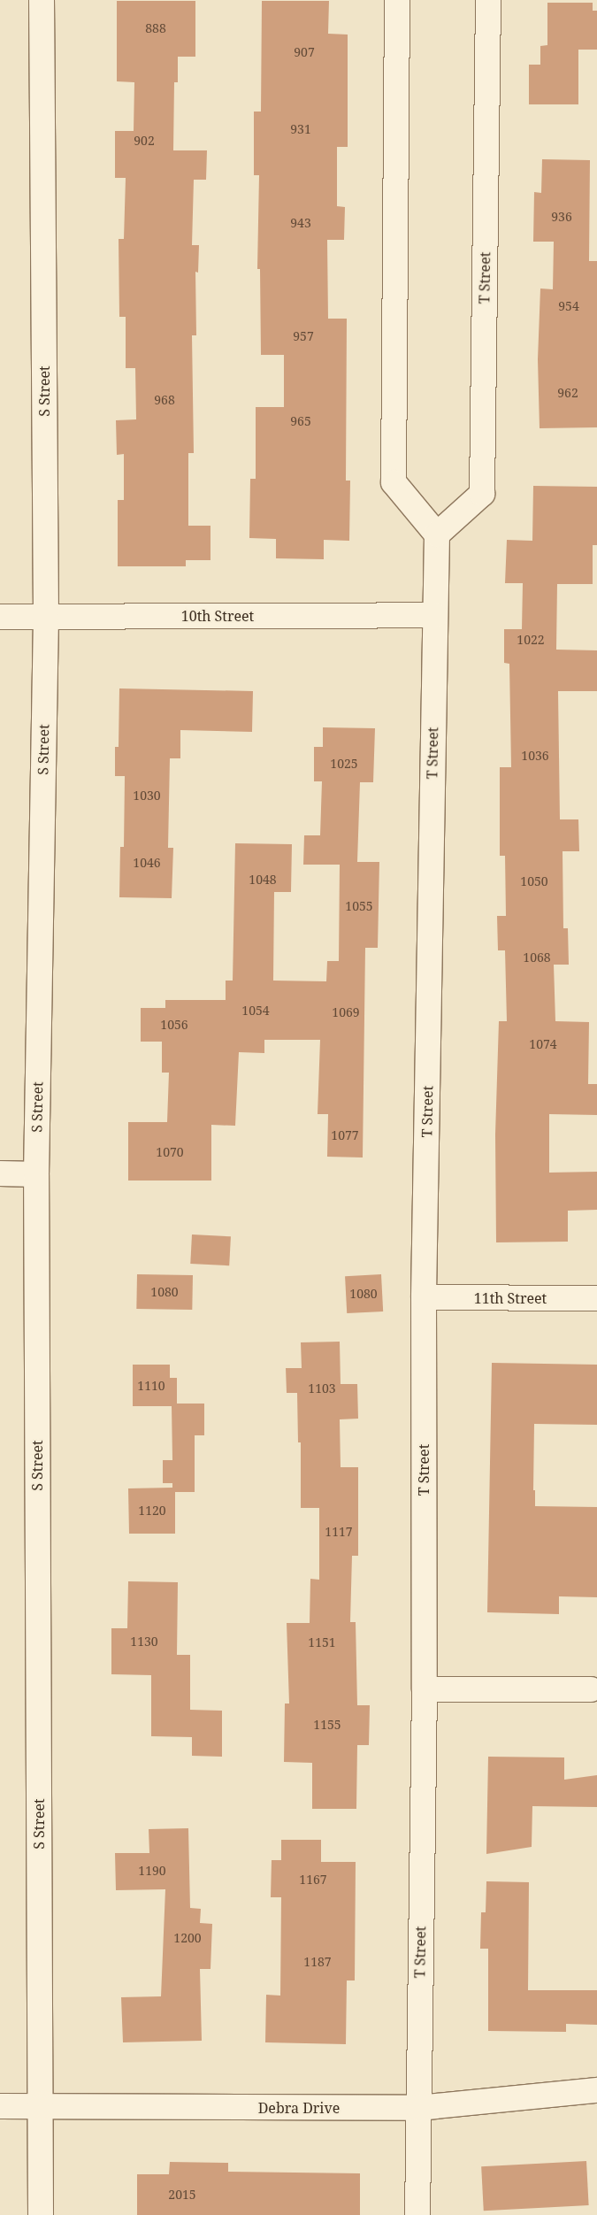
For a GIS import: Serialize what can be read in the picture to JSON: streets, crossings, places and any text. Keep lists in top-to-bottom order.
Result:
{
  "streets": {
    "street": [
      "T Street",
      "S Street",
      "10th Street",
      "11th Street",
      "Debra Drive"
    ]
  },
  "crossings": [
    ["T Street", "10th Street"],
    ["T Street", "11th Street"],
    ["T Street", "Debra Drive"],
    ["S Street", "10th Street"],
    ["S Street", "Debra Drive"]
  ],
  "house_numbers": [
    "888",
    "907",
    "931",
    "902",
    "936",
    "943",
    "954",
    "957",
    "962",
    "968",
    "965",
    "1022",
    "1036",
    "1025",
    "1030",
    "1046",
    "1048",
    "1050",
    "1055",
    "1068",
    "1054",
    "1069",
    "1056",
    "1074",
    "1077",
    "1070",
    "1080",
    "1080",
    "1110",
    "1103",
    "1120",
    "1117",
    "1130",
    "1151",
    "1155",
    "1190",
    "1167",
    "1200",
    "1187",
    "2015"
  ]
}
